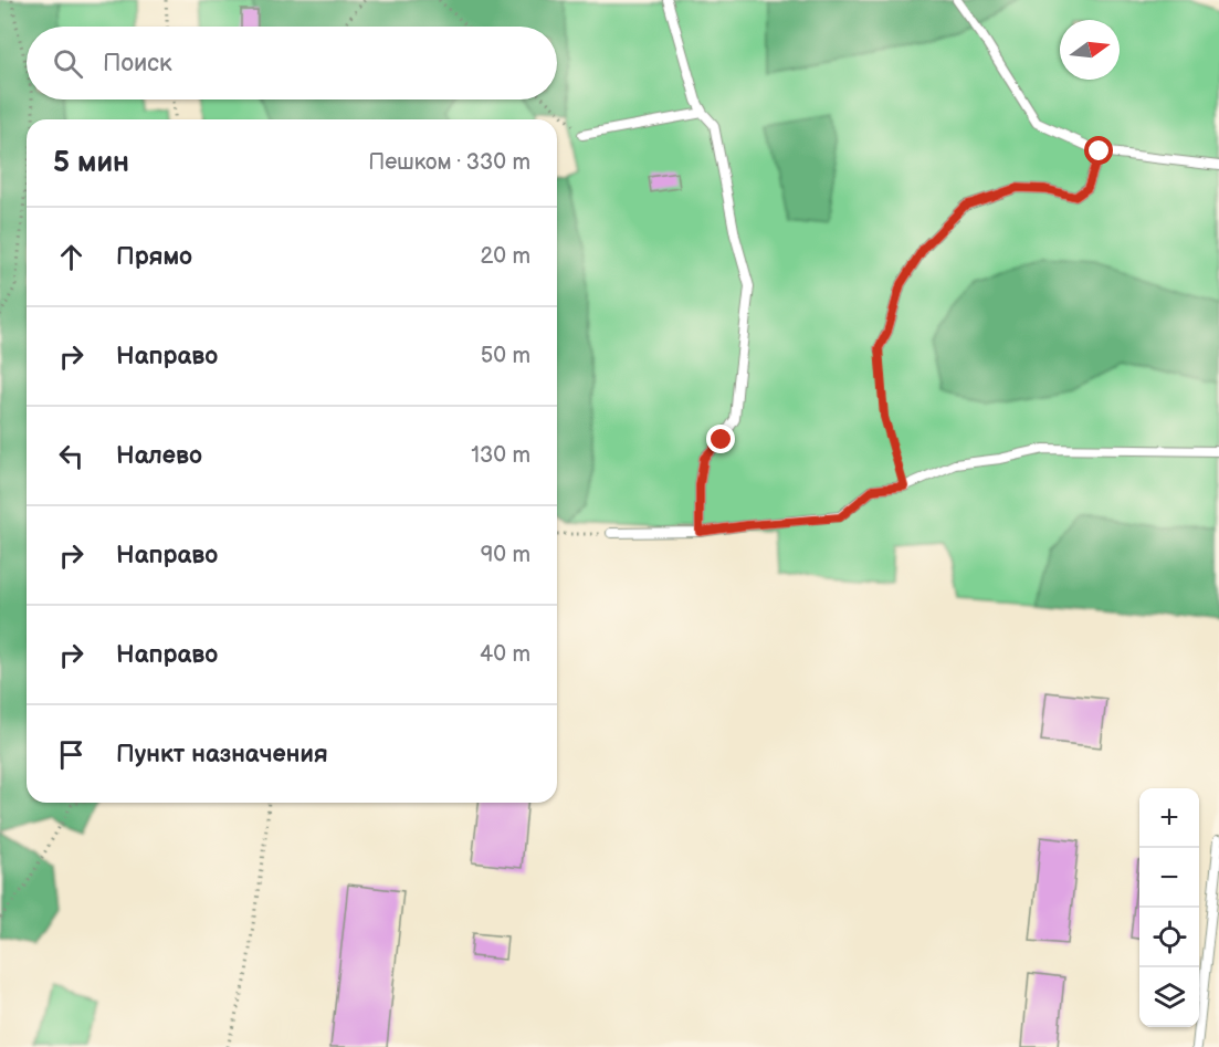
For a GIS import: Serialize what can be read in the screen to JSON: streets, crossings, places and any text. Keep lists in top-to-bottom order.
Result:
{
  "north": "right",
  "page": {
    "search": "Поиск",
    "heading": ["5 мин", "Пешком · 330 m"],
    "list": [
      ["Прямо", "20 m"],
      ["Направо", "50 m"],
      ["Налево", "130 m"],
      ["Направо", "90 m"],
      ["Направо", "40 m"],
      "Пункт назначения"
    ],
    "map_buttons": ["+", "−"]
  }
}
